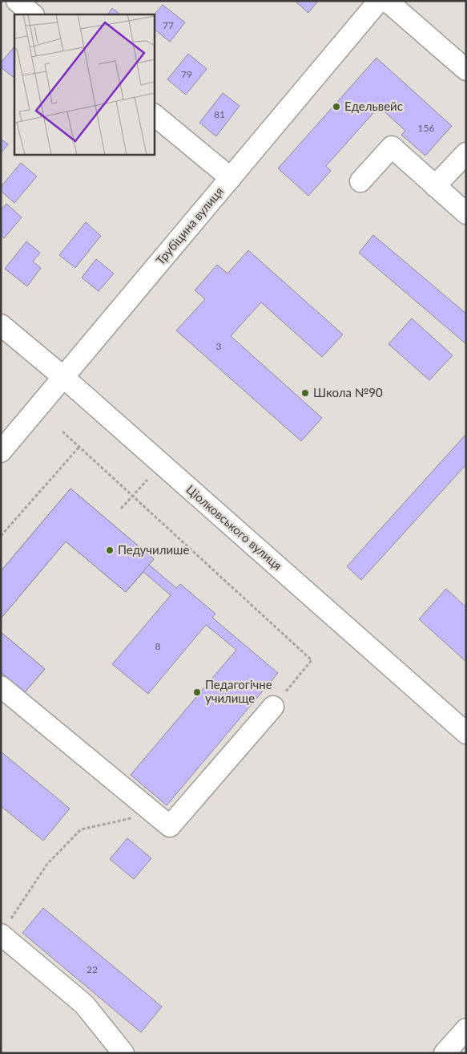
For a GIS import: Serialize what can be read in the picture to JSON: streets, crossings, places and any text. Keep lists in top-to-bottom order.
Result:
{
  "streets": {
    "street": ["Трубіцина вулиця", "Ціолковського вулиця"]
  },
  "crossings": [
    ["Трубіцина вулиця", "Ціолковського вулиця"]
  ],
  "places": [
    "Едельвейс",
    "Школа №90",
    "Педучилише",
    "Педагогічне училище"
  ],
  "house_numbers": [
    "77",
    "79",
    "81",
    "156",
    "3",
    "8",
    "22"
  ]
}
